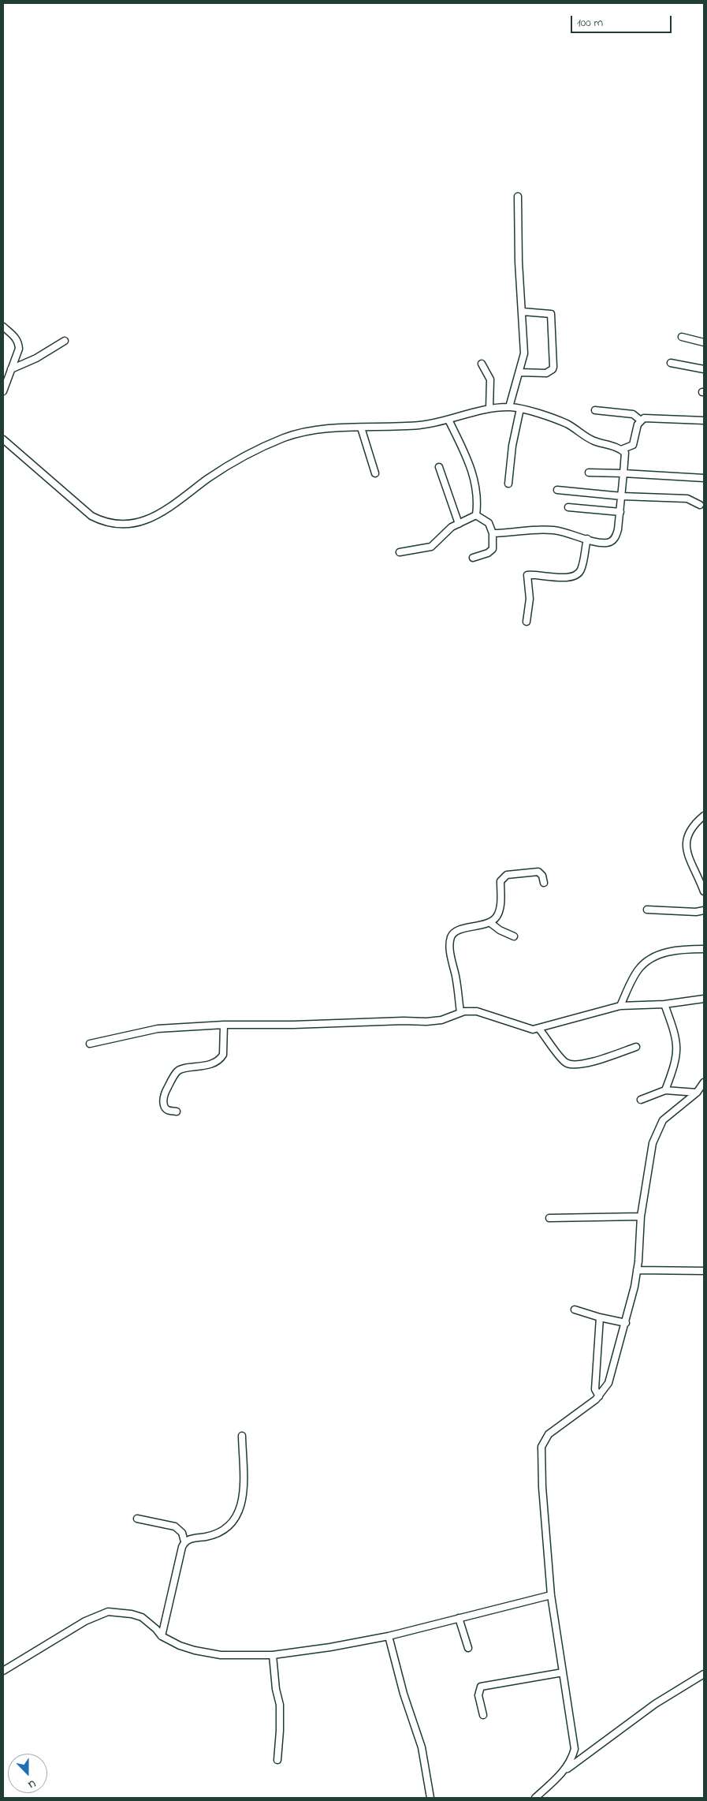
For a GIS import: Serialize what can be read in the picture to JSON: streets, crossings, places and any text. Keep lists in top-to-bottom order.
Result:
{
  "scale_bar": "100 m",
  "north": "bottom"
}
